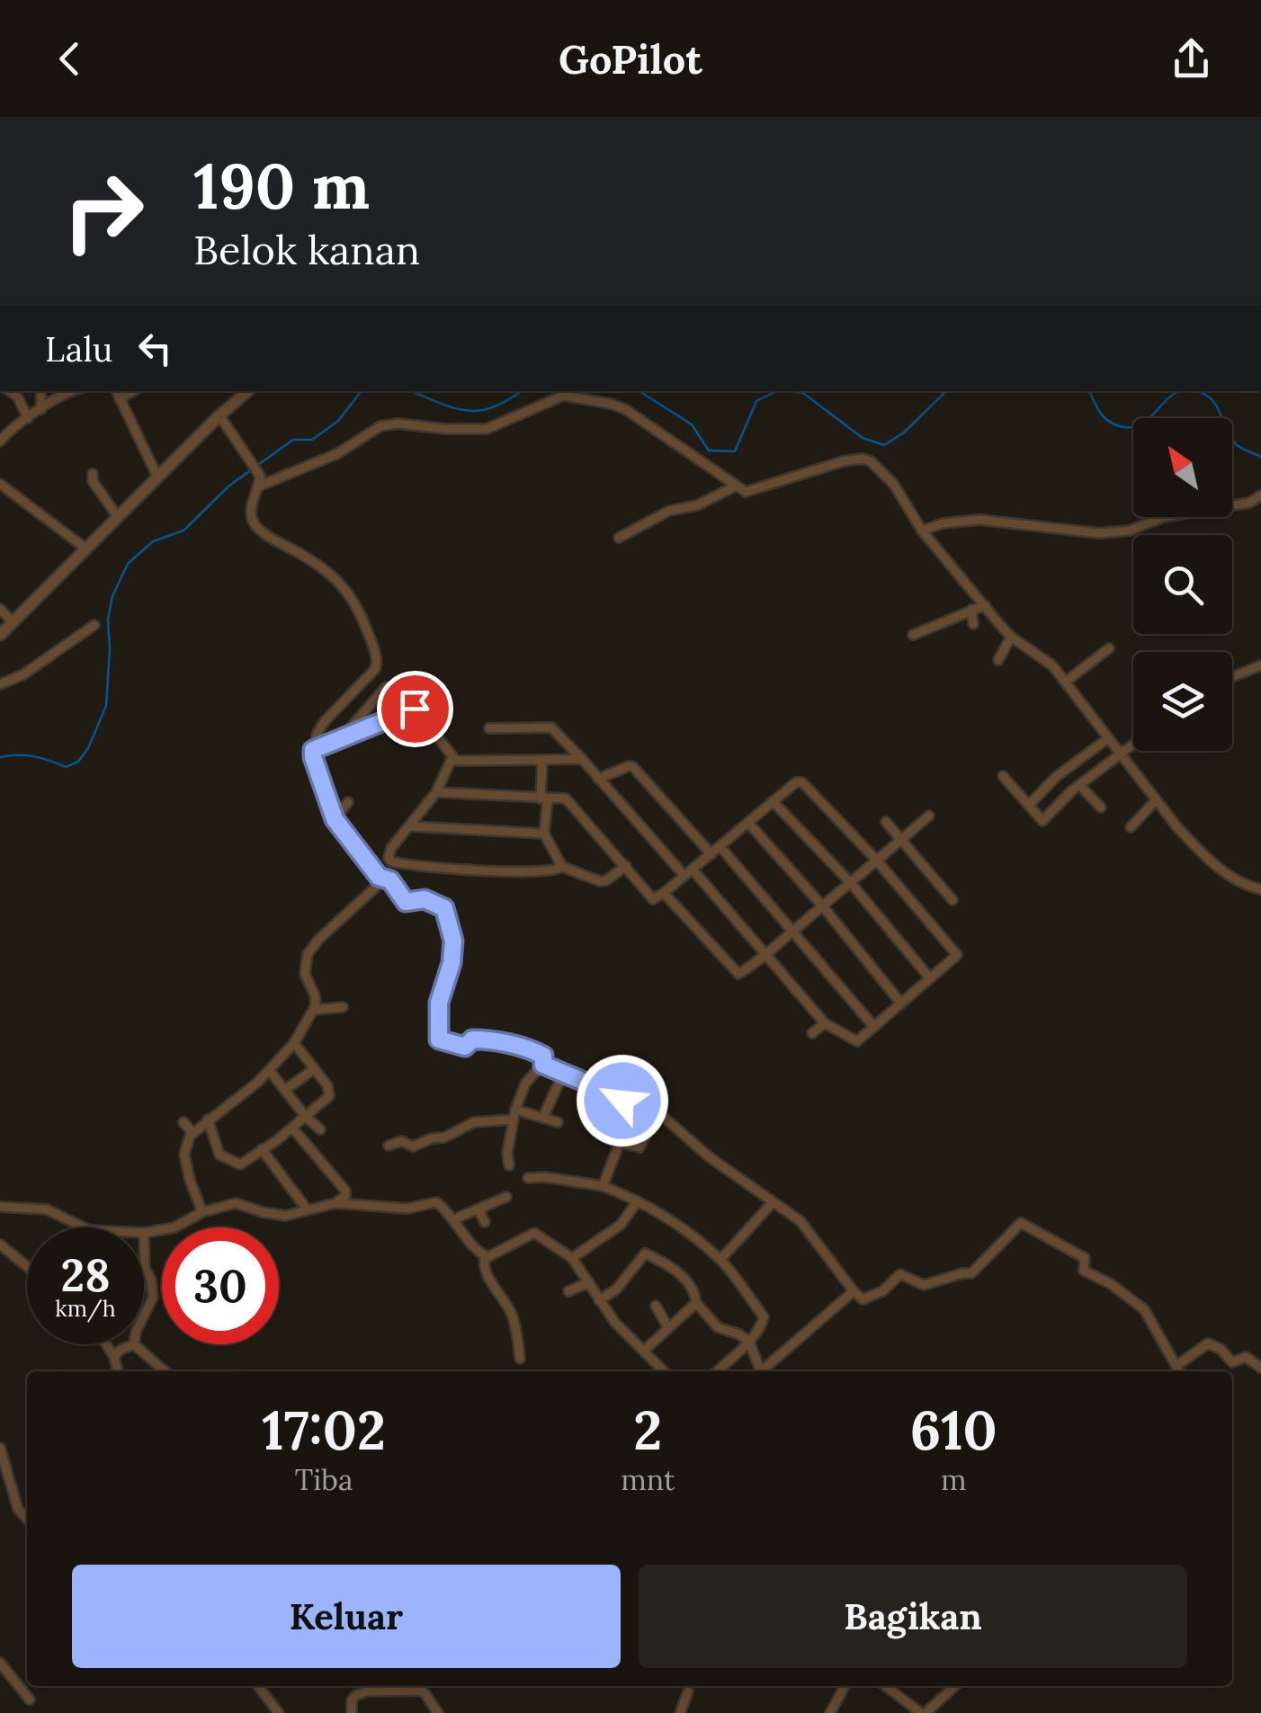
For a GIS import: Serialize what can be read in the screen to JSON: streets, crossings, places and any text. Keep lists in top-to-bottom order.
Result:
{
  "north": "top left",
  "page": {
    "header": "GoPilot",
    "turn": ["190 m", "Belok kanan"],
    "then": "Lalu",
    "speed": "28 km/h",
    "limit": "30",
    "eta": [
      "17:02",
      "Tiba",
      "2",
      "mnt",
      "610",
      "m"
    ],
    "buttons": ["Keluar", "Bagikan"]
  }
}
